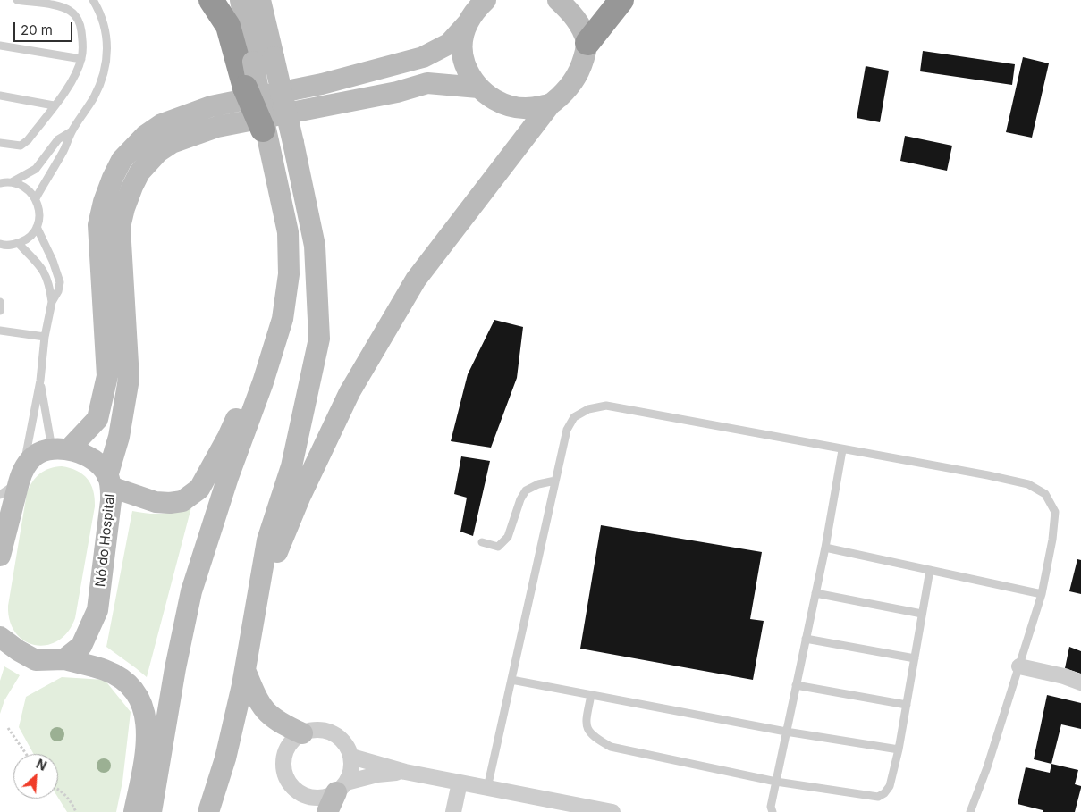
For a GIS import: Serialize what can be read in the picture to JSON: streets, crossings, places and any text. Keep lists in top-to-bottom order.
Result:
{
  "streets": {
    "main road": ["Nó do Hospital"]
  },
  "scale_bar": "20 m",
  "north": "top right"
}
